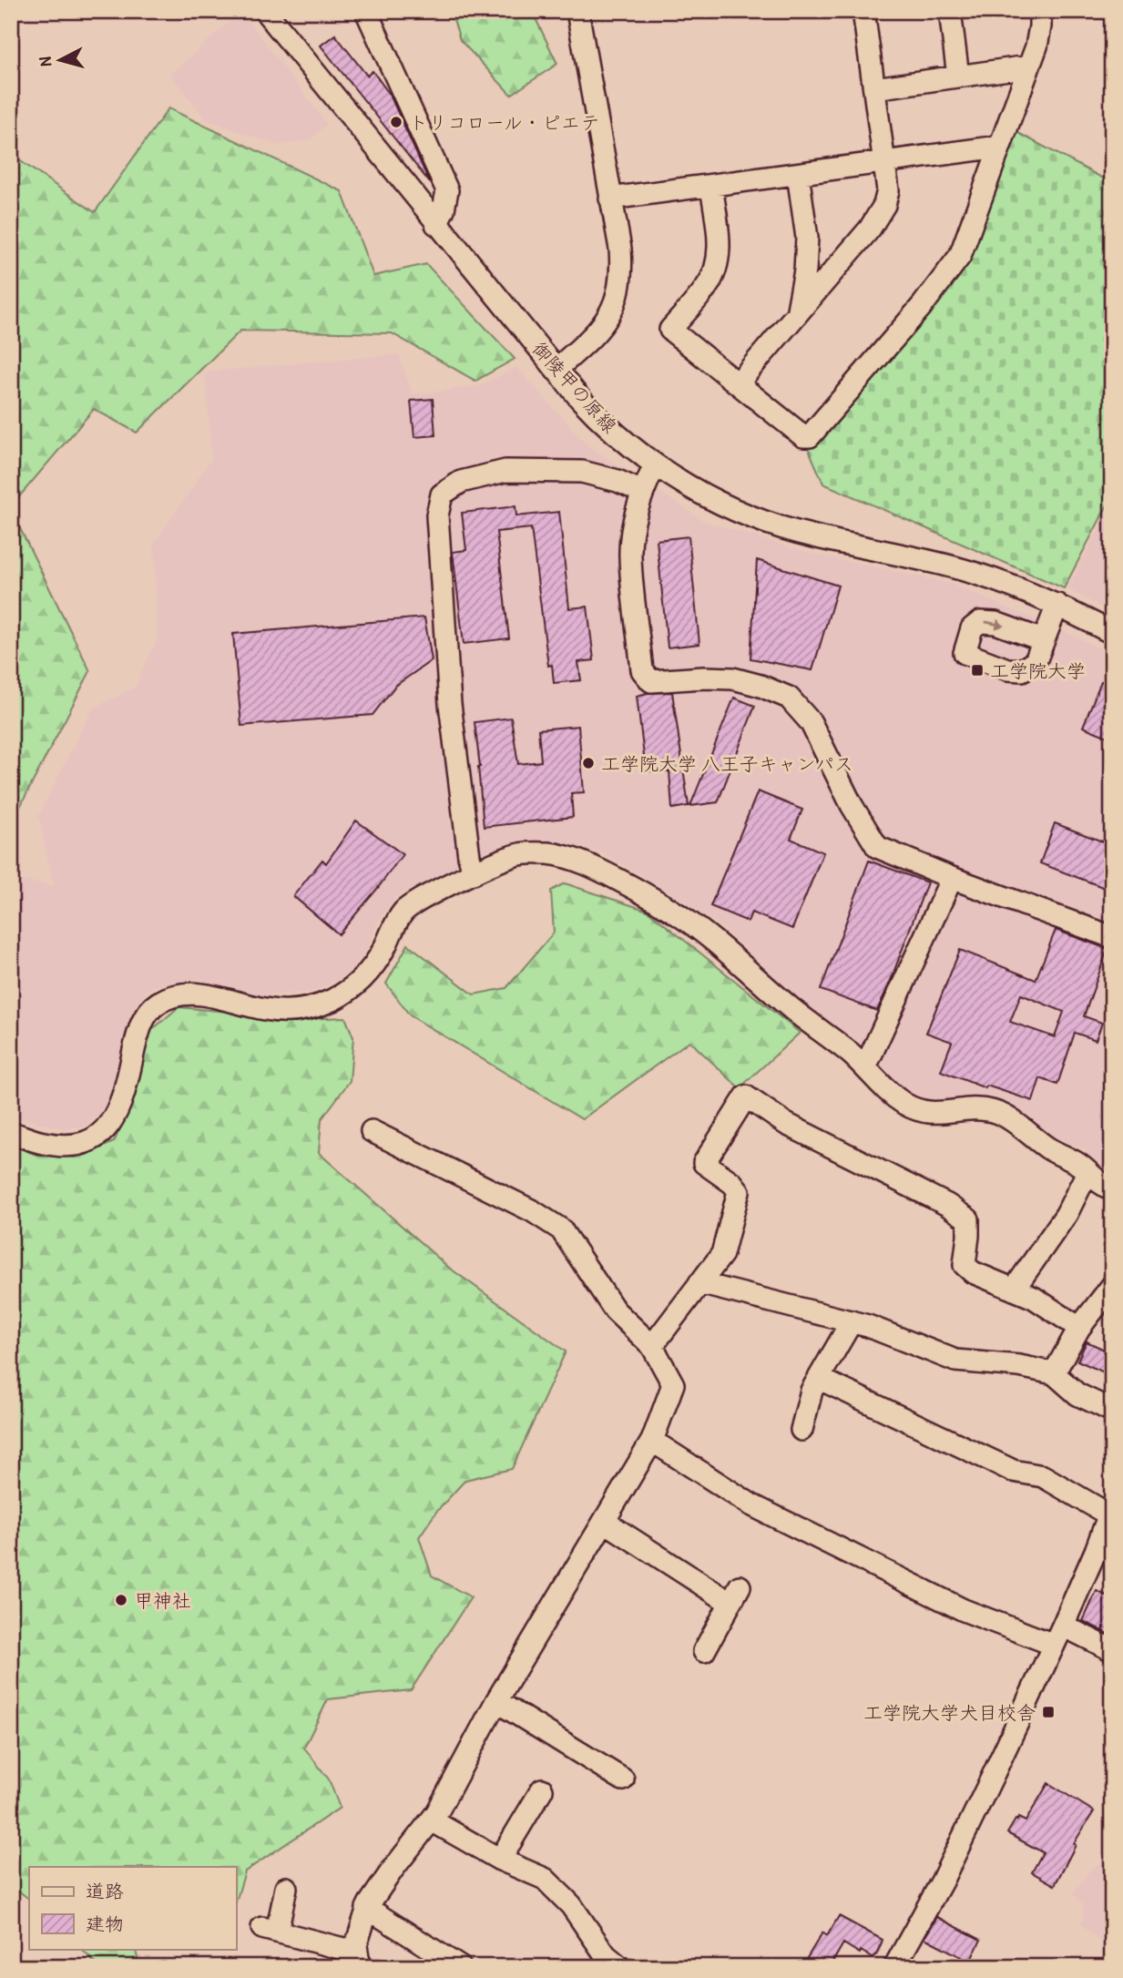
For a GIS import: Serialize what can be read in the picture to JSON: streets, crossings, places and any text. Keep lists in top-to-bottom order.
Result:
{
  "streets": {
    "street": ["御陵甲の原線"]
  },
  "places": {
    "other": ["トリコロール・ピエテ", "工学院大学 八王子キャンパス", "甲神社"],
    "transit": ["工学院大学", "工学院大学犬目校舎"]
  },
  "legend": ["道路", "建物"],
  "north": "left"
}
